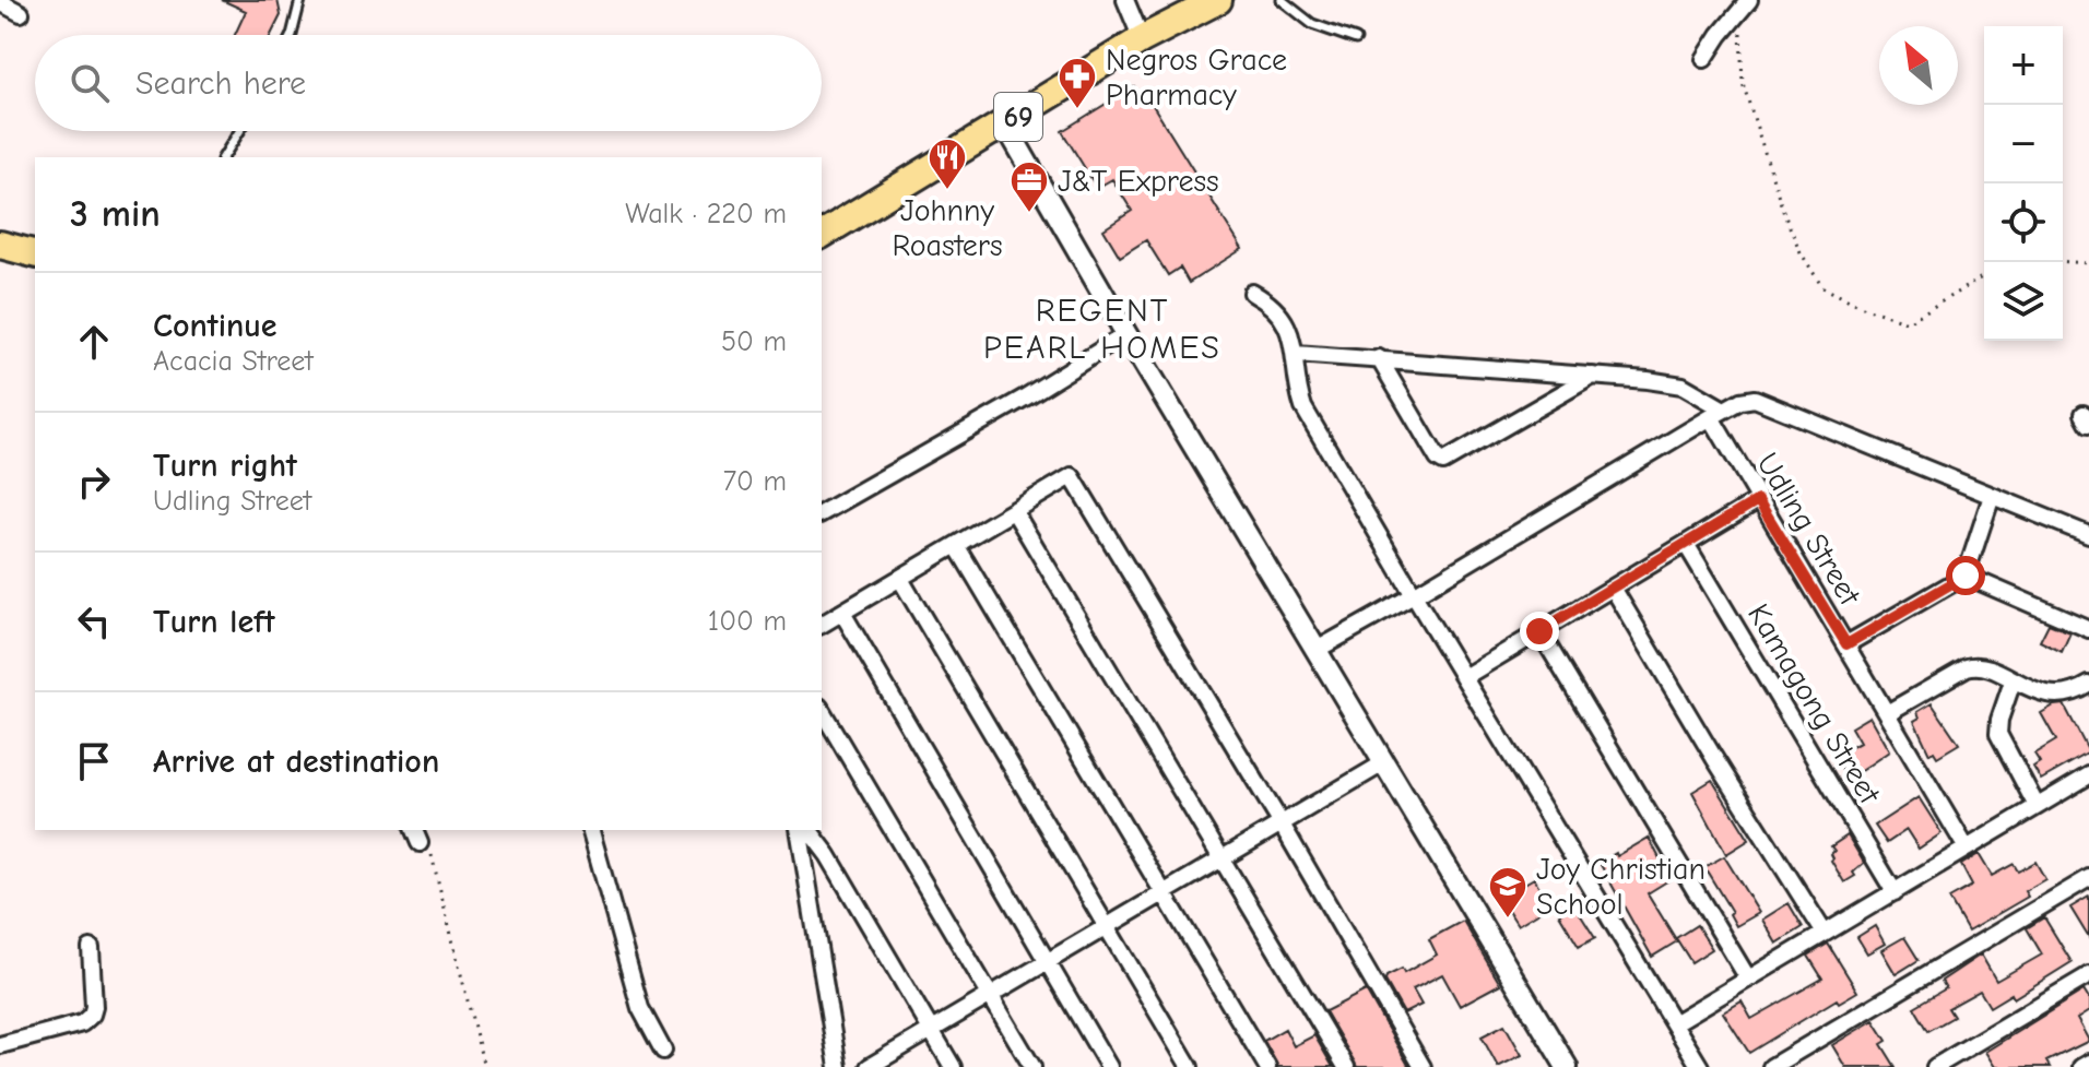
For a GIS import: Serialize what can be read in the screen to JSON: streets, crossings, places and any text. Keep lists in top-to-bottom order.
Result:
{
  "streets": {
    "main road": ["69"],
    "street": ["Udling Street", "Kamagong Street"]
  },
  "districts": ["REGENT PEARL HOMES"],
  "places": {
    "pharmacy": ["Negros Grace Pharmacy"],
    "restaurant": ["Johnny Roasters"],
    "office": ["J&T Express"],
    "school or university": ["Joy Christian School"]
  },
  "north": "top left",
  "page": {
    "map_buttons": ["+", "−"],
    "search": "Search here",
    "heading": ["3 min", "Walk · 220 m"],
    "list": [
      ["Continue", "Acacia Street", "50 m"],
      ["Turn right", "Udling Street", "70 m"],
      ["Turn left", "100 m"],
      "Arrive at destination"
    ]
  }
}
